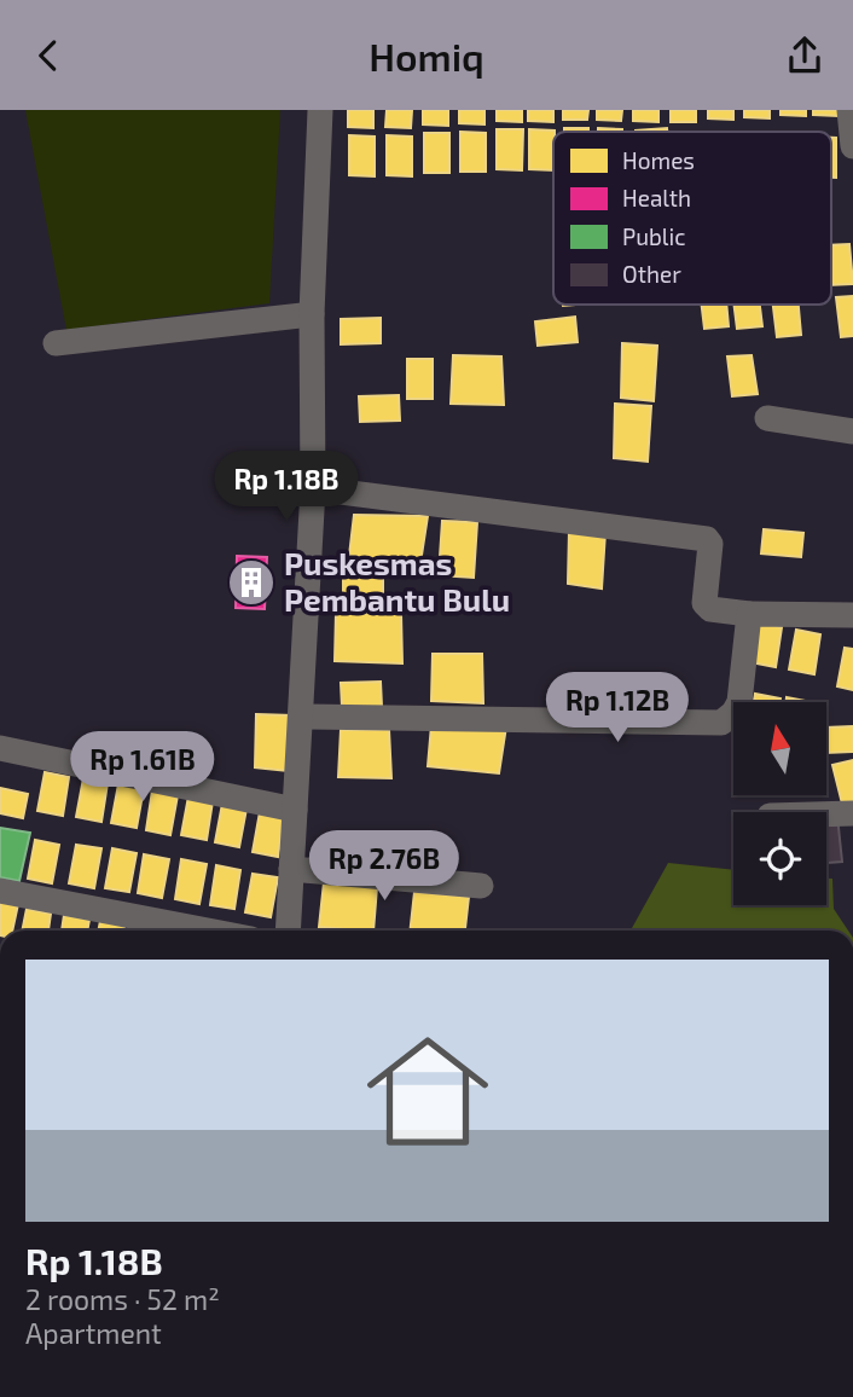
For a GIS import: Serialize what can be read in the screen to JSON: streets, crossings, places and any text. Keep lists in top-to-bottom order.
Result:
{
  "places": {
    "building": ["Puskesmas Pembantu Bulu"]
  },
  "legend": [
    "Homes",
    "Health",
    "Public",
    "Other"
  ],
  "north": "top",
  "page": {
    "header": "Homiq",
    "price": [
      "Rp 1.18B",
      "Rp 1.12B",
      "Rp 1.61B",
      "Rp 2.76B"
    ],
    "list": [
      {
        "name": "Rp 1.18B",
        "note": "2 rooms · 52 m² · Apartment"
      }
    ]
  }
}
